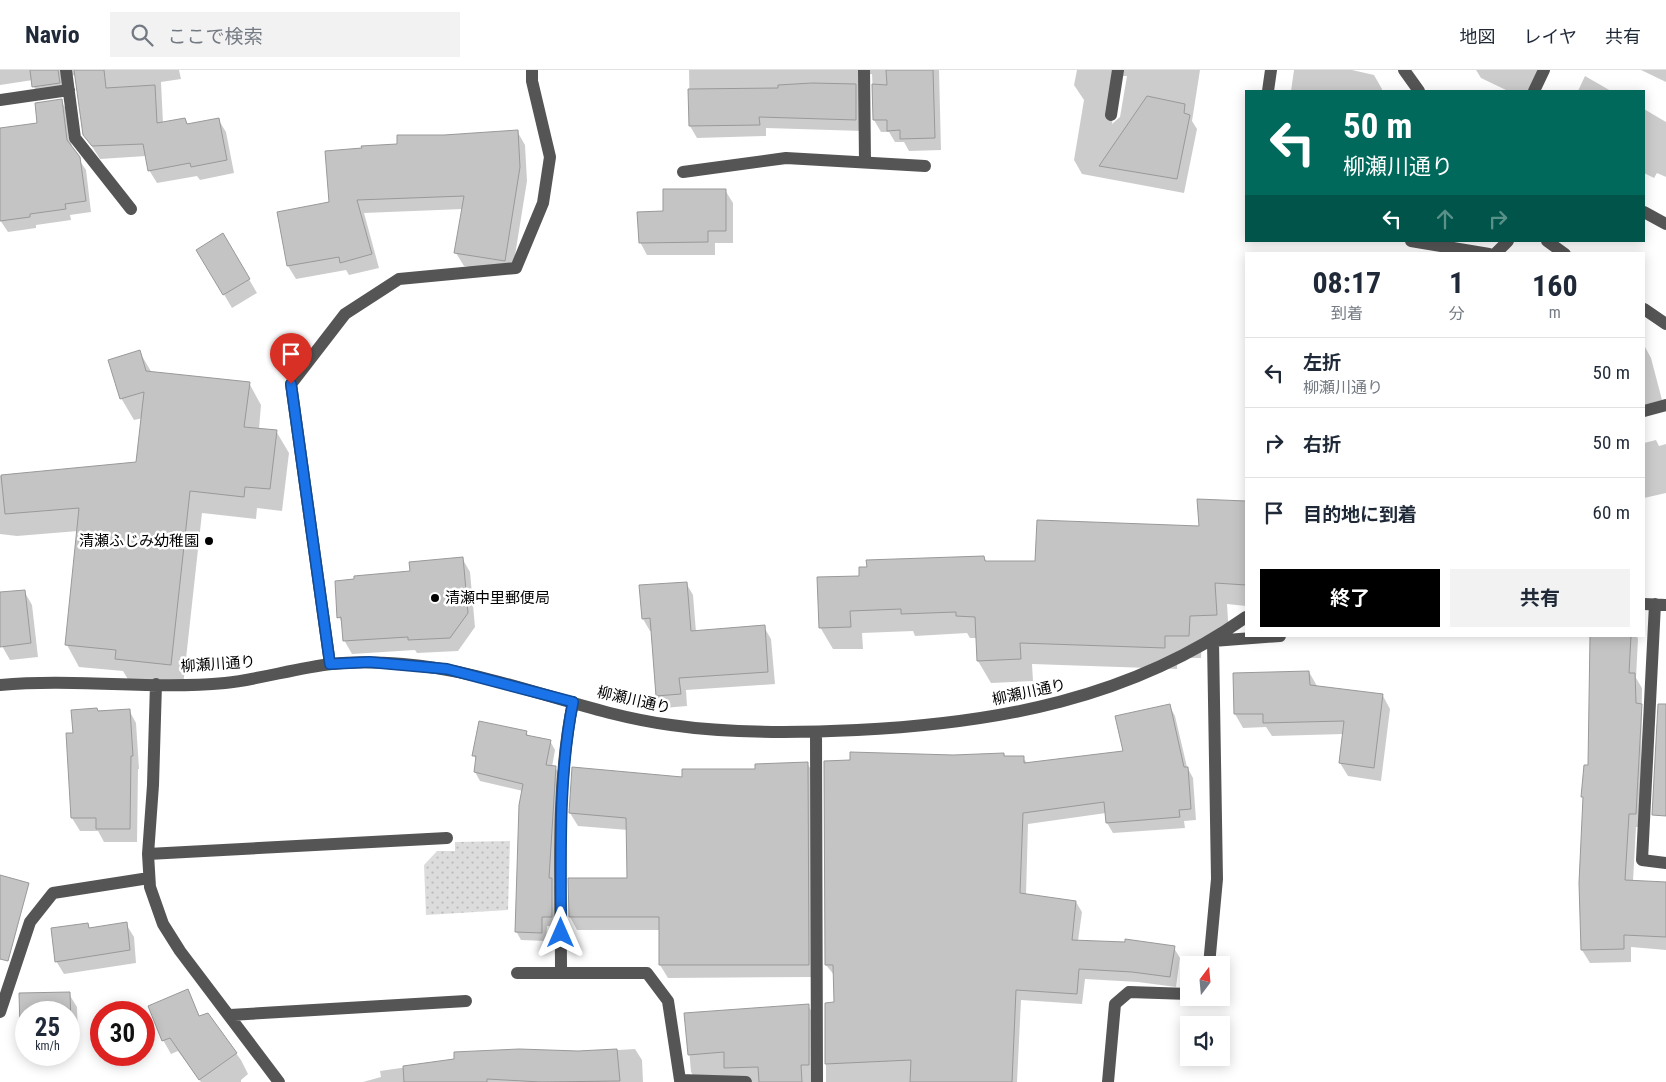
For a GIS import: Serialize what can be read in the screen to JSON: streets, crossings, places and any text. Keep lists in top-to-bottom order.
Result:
{
  "streets": {
    "street": ["柳瀬川通り"]
  },
  "places": ["清瀬ふじみ幼稚園", "清瀬中里郵便局"],
  "north": "top",
  "page": {
    "header": "Navio",
    "search": "ここで検索",
    "nav": ["地図", "レイヤ", "共有"],
    "turn": ["50 m", "柳瀬川通り"],
    "eta": [
      "08:17",
      "到着",
      "1",
      "分",
      "160",
      "m"
    ],
    "list": [
      {
        "name": "左折",
        "note": "柳瀬川通り",
        "value": "50 m"
      },
      {
        "name": "右折",
        "value": "50 m"
      },
      {
        "name": "目的地に到着",
        "value": "60 m"
      }
    ],
    "buttons": ["終了", "共有"],
    "speed": "25 km/h",
    "limit": "30"
  }
}
